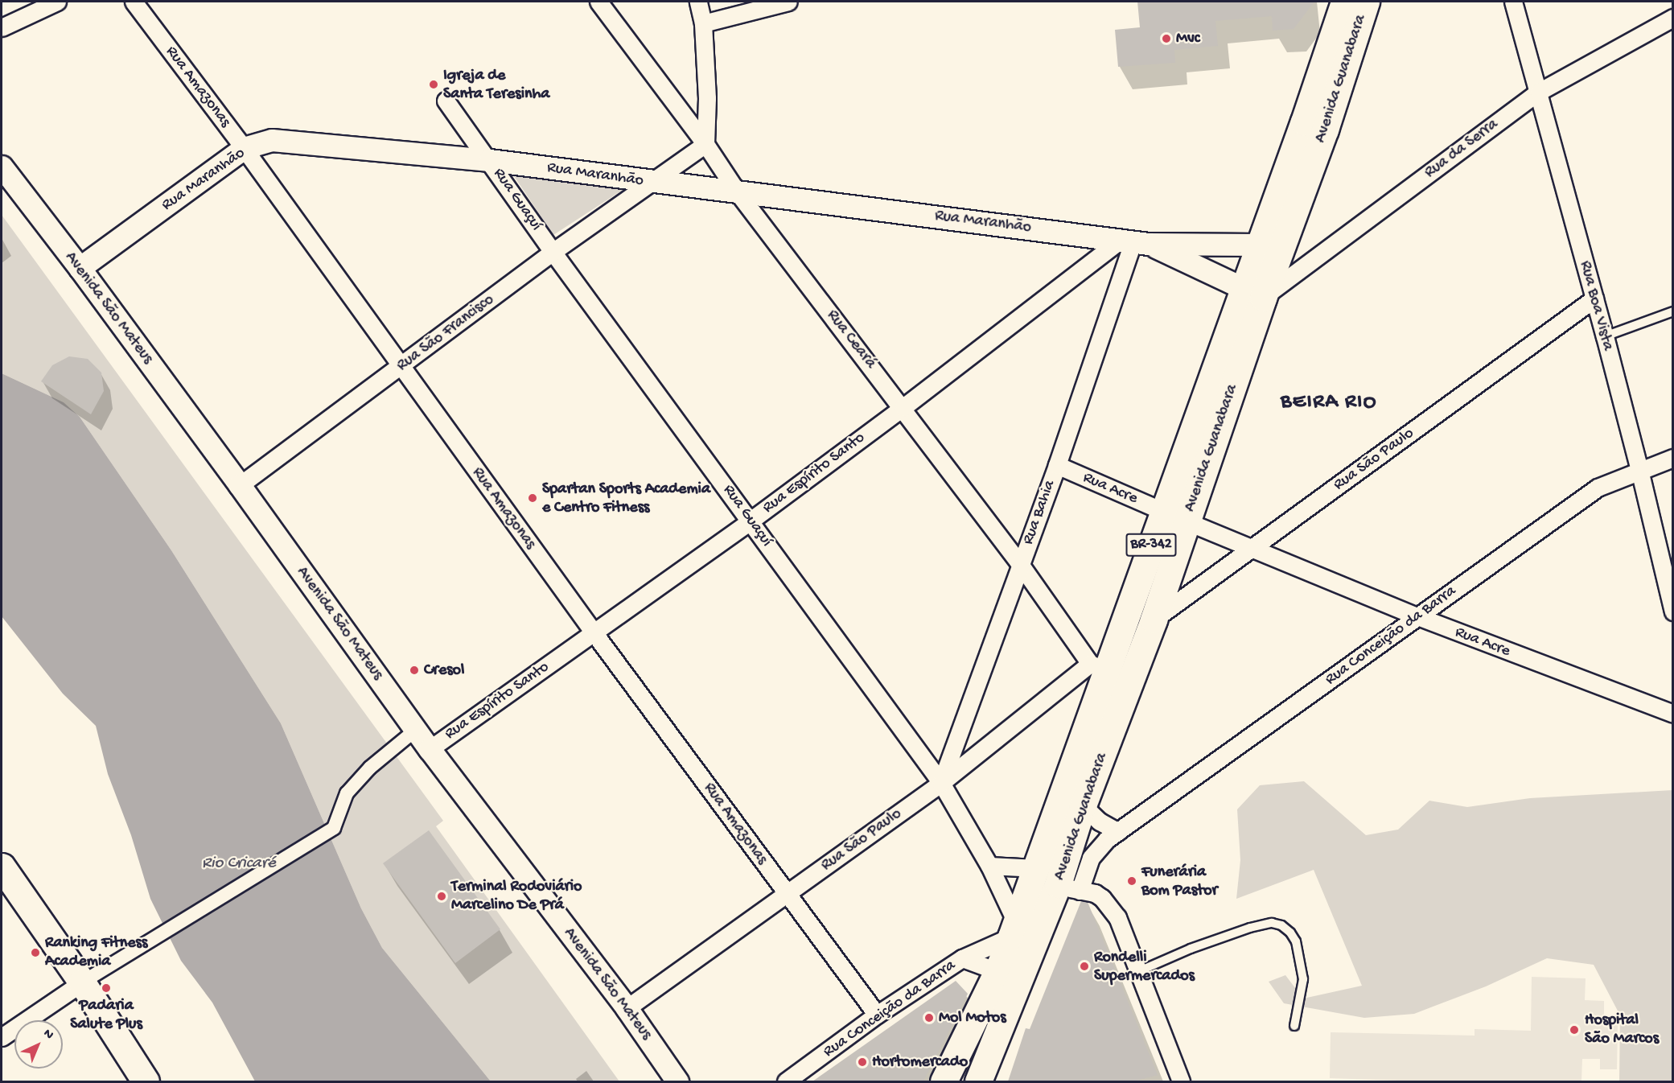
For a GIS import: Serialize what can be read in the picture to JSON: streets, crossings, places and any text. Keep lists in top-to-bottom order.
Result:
{
  "streets": {
    "main road": ["Avenida Guanabara", "BR-342"],
    "street": [
      "Rua Amazonas",
      "Rua da Serra",
      "Rua Maranhão",
      "Rua Guaçuí",
      "Rua Boa Vista",
      "Avenida São Mateus",
      "Rua São Francisco",
      "Rua Ceará",
      "Rua São Paulo",
      "Rua Espírito Santo",
      "Rua Acre",
      "Rua Bahia",
      "Rua Conceição da Barra"
    ]
  },
  "crossings": [
    ["Avenida Guanabara", "Rua da Serra"],
    ["Avenida Guanabara", "Rua Maranhão"],
    ["Avenida Guanabara", "Rua Ceará"],
    ["Avenida Guanabara", "Rua São Paulo"],
    ["Avenida Guanabara", "Rua Acre"],
    ["Avenida Guanabara", "Rua Conceição da Barra"],
    ["Rua Amazonas", "Rua Maranhão"],
    ["Rua Amazonas", "Rua São Francisco"],
    ["Rua Amazonas", "Rua São Paulo"],
    ["Rua Amazonas", "Rua Espírito Santo"],
    ["Rua Amazonas", "Rua Conceição da Barra"],
    ["Rua da Serra", "Rua Maranhão"],
    ["Rua da Serra", "Rua Boa Vista"],
    ["Rua Maranhão", "Rua Guaçuí"],
    ["Rua Maranhão", "Avenida São Mateus"],
    ["Rua Maranhão", "Rua São Francisco"],
    ["Rua Maranhão", "Rua Ceará"],
    ["Rua Maranhão", "Rua Espírito Santo"],
    ["Rua Maranhão", "Rua Bahia"],
    ["Rua Guaçuí", "Rua São Francisco"],
    ["Rua Guaçuí", "Rua São Paulo"],
    ["Rua Guaçuí", "Rua Espírito Santo"],
    ["Rua Guaçuí", "Rua Bahia"],
    ["Rua Boa Vista", "Rua São Paulo"],
    ["Rua Boa Vista", "Rua Conceição da Barra"],
    ["Avenida São Mateus", "Rua São Francisco"],
    ["Avenida São Mateus", "Rua São Paulo"],
    ["Avenida São Mateus", "Rua Espírito Santo"],
    ["Rua São Francisco", "Rua Ceará"],
    ["Rua Ceará", "Rua São Paulo"],
    ["Rua Ceará", "Rua Espírito Santo"],
    ["Rua Ceará", "Rua Bahia"],
    ["Rua São Paulo", "Rua Acre"],
    ["Rua São Paulo", "Rua Bahia"],
    ["Rua Espírito Santo", "Rua Bahia"],
    ["Rua Acre", "Rua Bahia"],
    ["Rua Acre", "Rua Conceição da Barra"]
  ],
  "districts": ["BEIRA RIO"],
  "water": ["Rio Cricaré"],
  "places": [
    "Mvc",
    "Igreja de Santa Teresinha",
    "Spartan Sports Academia e Centro Fitness",
    "Cresol",
    "Funerária Bom Pastor",
    "Terminal Rodoviário Marcelino De Prá",
    "Ranking Fitness Academia",
    "Rondelli Supermercados",
    "Padaria Salute Plus",
    "Mol Motos",
    "Hospital São Marcos",
    "Hortomercado"
  ],
  "north": "top right"
}
